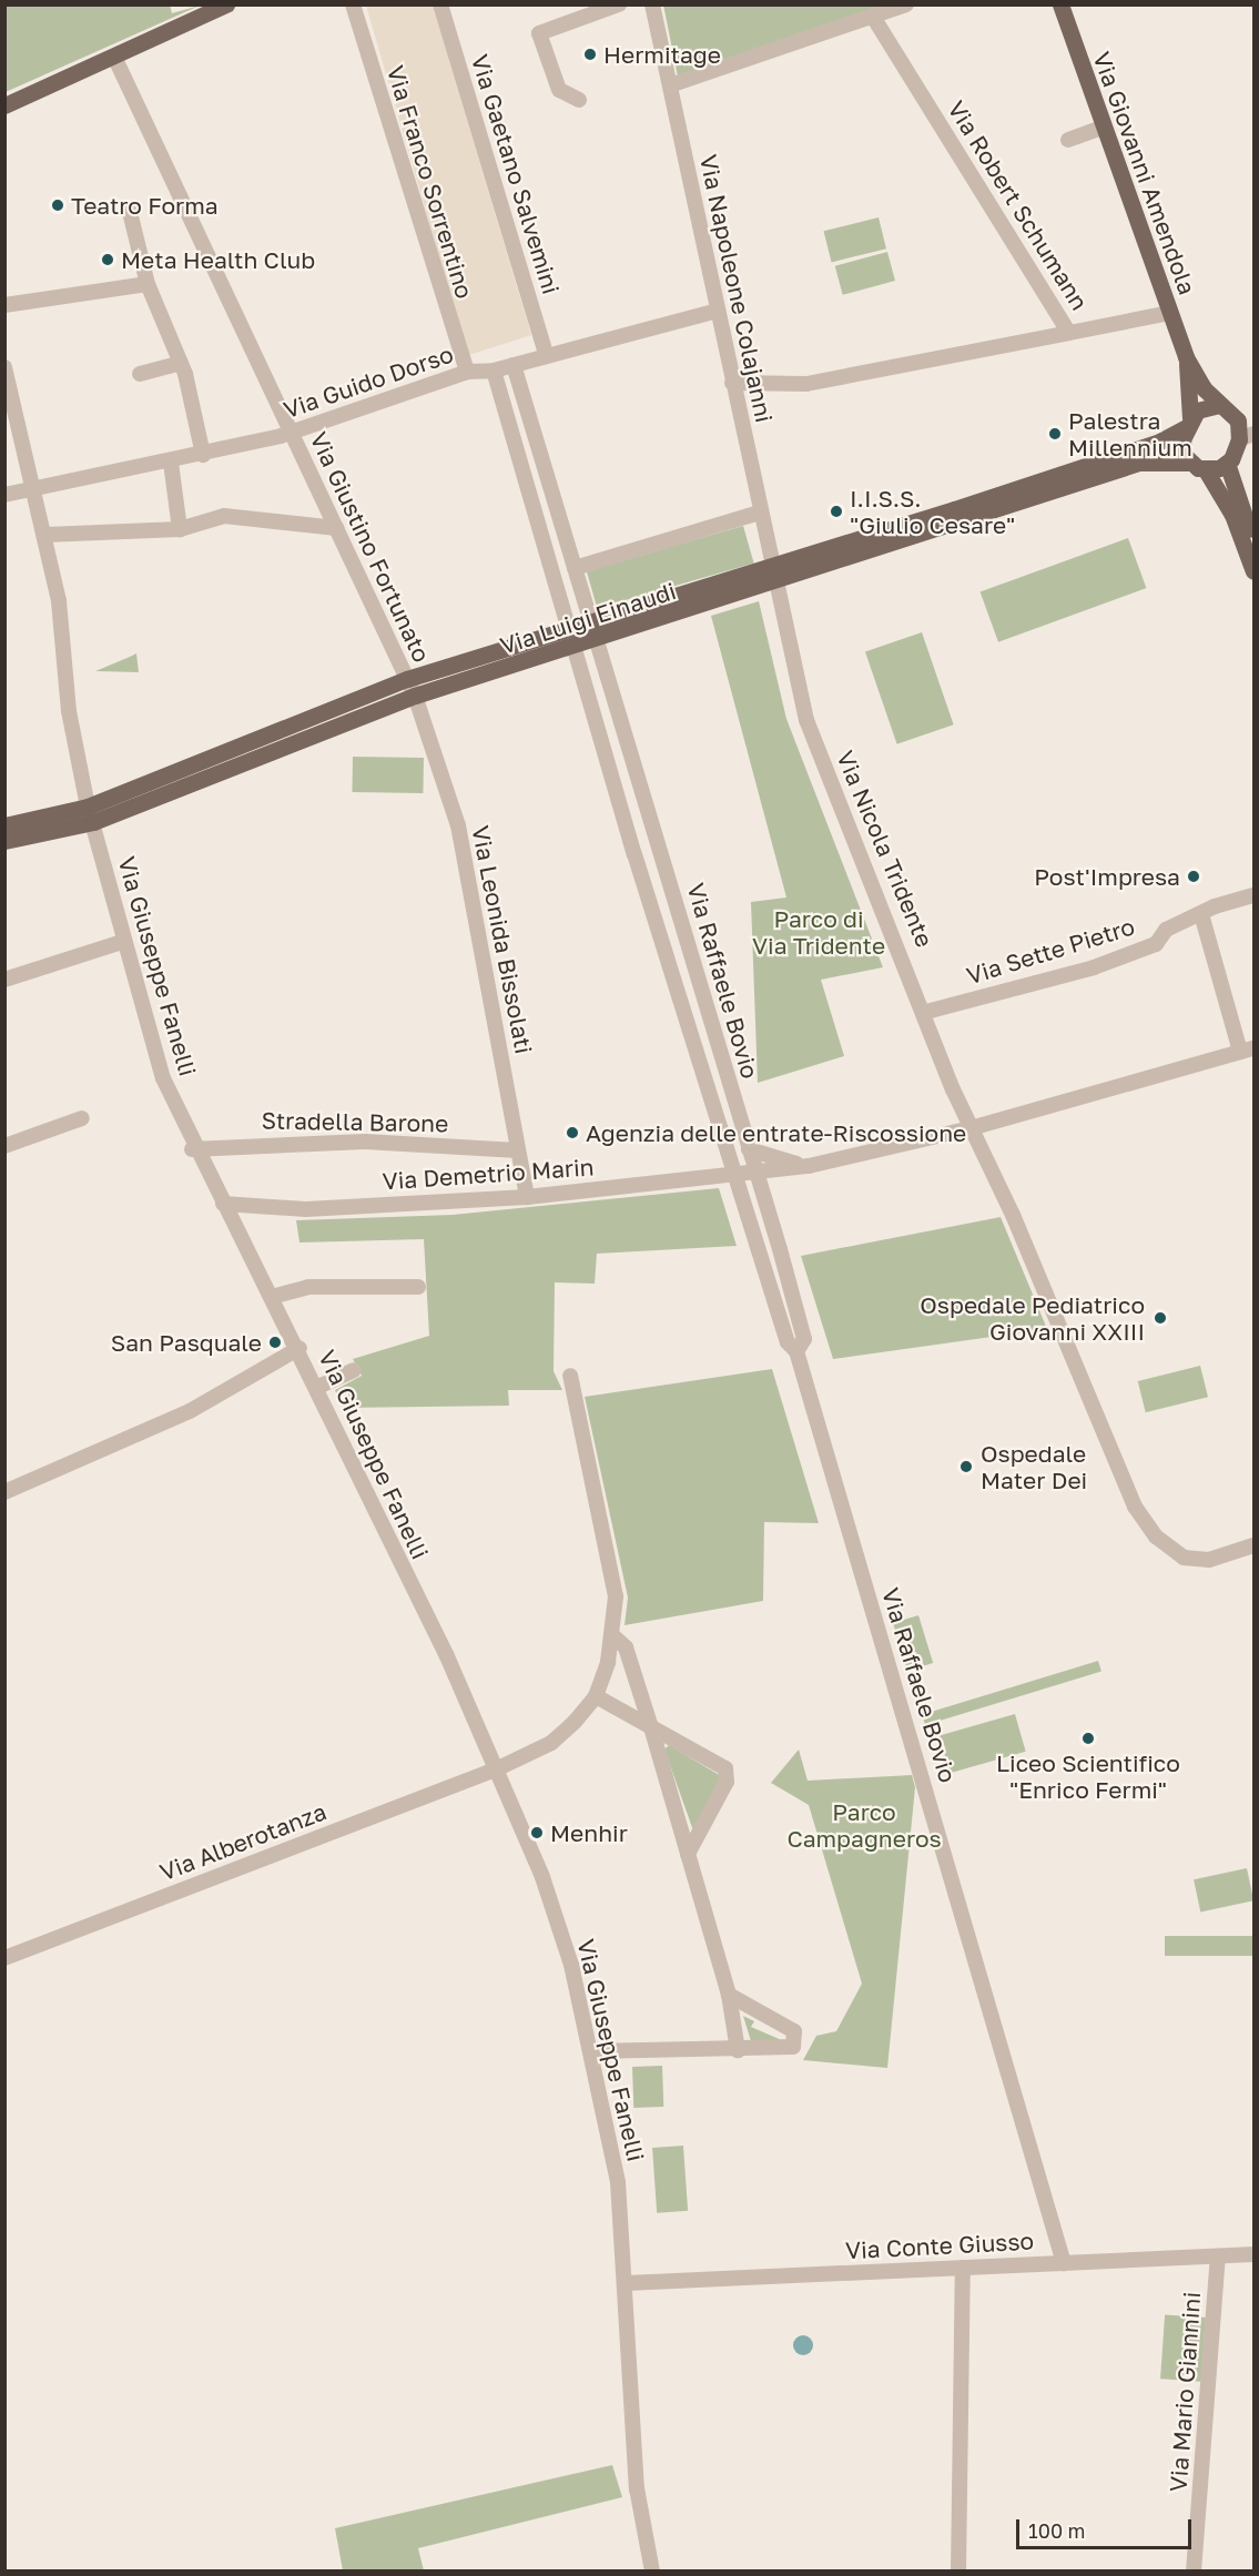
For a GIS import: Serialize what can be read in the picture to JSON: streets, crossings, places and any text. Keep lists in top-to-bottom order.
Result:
{
  "streets": {
    "main road": ["Via Giovanni Amendola", "Via Luigi Einaudi"],
    "street": [
      "Via Gaetano Salvemini",
      "Via Franco Sorrentino",
      "Via Robert Schumann",
      "Via Napoleone Colajanni",
      "Via Guido Dorso",
      "Via Giustino Fortunato",
      "Via Nicola Tridente",
      "Via Leonida Bissolati",
      "Via Sette Pietro",
      "Via Giuseppe Fanelli",
      "Via Raffaele Bovio",
      "Stradella Barone",
      "Via Demetrio Marin",
      "Via Alberotanza",
      "Via Conte Giusso",
      "Via Mario Giannini"
    ]
  },
  "crossings": [
    ["Via Giovanni Amendola", "Via Robert Schumann"],
    ["Via Giovanni Amendola", "Via Luigi Einaudi"],
    ["Via Gaetano Salvemini", "Via Guido Dorso"],
    ["Via Franco Sorrentino", "Via Guido Dorso"],
    ["Via Napoleone Colajanni", "Via Guido Dorso"],
    ["Via Napoleone Colajanni", "Via Luigi Einaudi"],
    ["Via Napoleone Colajanni", "Via Nicola Tridente"],
    ["Via Guido Dorso", "Via Giustino Fortunato"],
    ["Via Guido Dorso", "Via Giuseppe Fanelli"],
    ["Via Giustino Fortunato", "Via Luigi Einaudi"],
    ["Via Giustino Fortunato", "Via Leonida Bissolati"],
    ["Via Luigi Einaudi", "Via Nicola Tridente"],
    ["Via Luigi Einaudi", "Via Leonida Bissolati"],
    ["Via Luigi Einaudi", "Via Giuseppe Fanelli"],
    ["Via Luigi Einaudi", "Via Raffaele Bovio"],
    ["Via Nicola Tridente", "Via Sette Pietro"],
    ["Via Nicola Tridente", "Via Demetrio Marin"],
    ["Via Leonida Bissolati", "Stradella Barone"],
    ["Via Leonida Bissolati", "Via Demetrio Marin"],
    ["Via Giuseppe Fanelli", "Stradella Barone"],
    ["Via Giuseppe Fanelli", "Via Demetrio Marin"],
    ["Via Giuseppe Fanelli", "Via Alberotanza"],
    ["Via Giuseppe Fanelli", "Via Conte Giusso"],
    ["Via Raffaele Bovio", "Via Demetrio Marin"],
    ["Via Raffaele Bovio", "Via Conte Giusso"],
    ["Via Conte Giusso", "Via Mario Giannini"]
  ],
  "parks": ["Parco di Via Tridente", "Parco Campagneros"],
  "places": [
    "Hermitage",
    "Teatro Forma",
    "Meta Health Club",
    "Palestra Millennium",
    "I.I.S.S. \"Giulio Cesare\"",
    "Post'Impresa",
    "Agenzia delle entrate-Riscossione",
    "Ospedale Pediatrico Giovanni XXIII",
    "San Pasquale",
    "Ospedale Mater Dei",
    "Liceo Scientifico \"Enrico Fermi\"",
    "Menhir"
  ],
  "scale_bar": "100 m"
}
